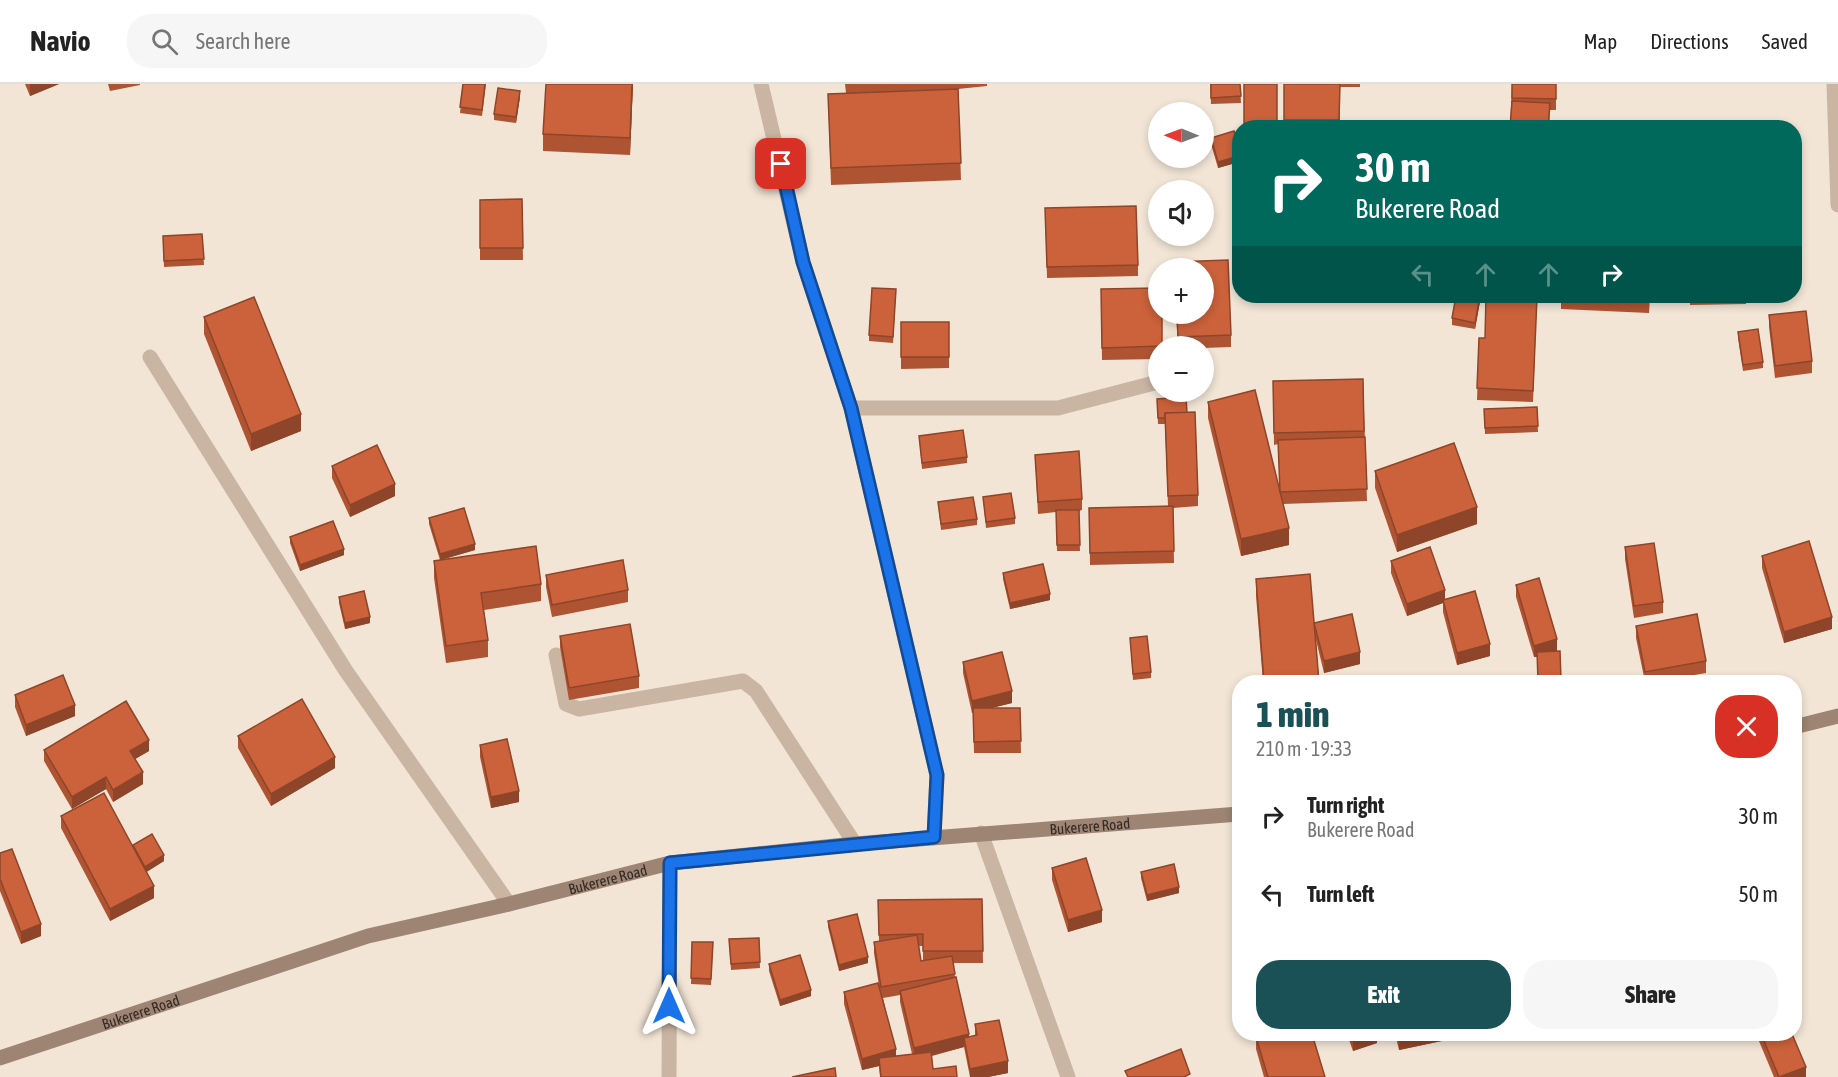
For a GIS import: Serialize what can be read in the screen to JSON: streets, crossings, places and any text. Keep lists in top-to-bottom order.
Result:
{
  "streets": {
    "main road": ["Bukerere Road"]
  },
  "north": "left",
  "page": {
    "header": "Navio",
    "search": "Search here",
    "nav": ["Map", "Directions", "Saved"],
    "map_buttons": ["+", "−"],
    "turn": ["30 m", "Bukerere Road"],
    "heading": ["1 min", "210 m · 19:33"],
    "list": [
      {
        "name": "Turn right",
        "note": "Bukerere Road",
        "value": "30 m"
      },
      {
        "name": "Turn left",
        "value": "50 m"
      }
    ],
    "buttons": ["Exit", "Share"]
  }
}
